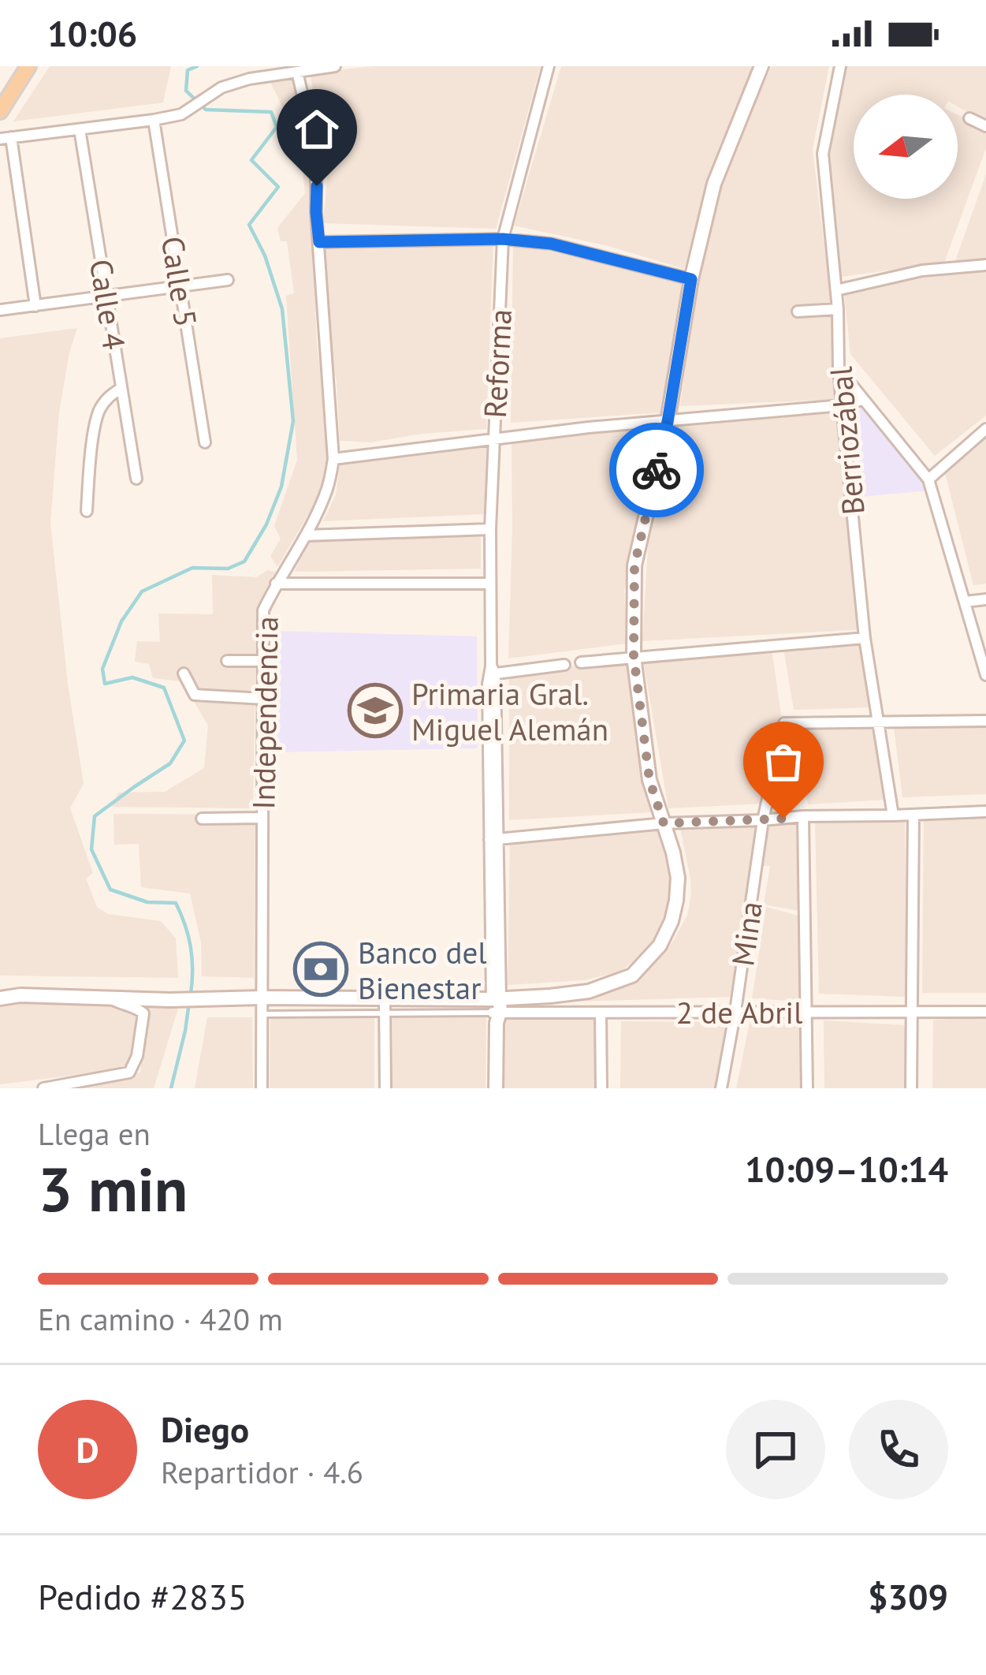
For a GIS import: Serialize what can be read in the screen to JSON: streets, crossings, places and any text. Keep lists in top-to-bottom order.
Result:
{
  "streets": {
    "main road": ["Reforma"],
    "street": [
      "Calle 5",
      "Calle 4",
      "Berriozábal",
      "Independencia",
      "Mina",
      "2 de Abril"
    ]
  },
  "crossings": [
    ["Reforma", "2 de Abril"],
    ["Berriozábal", "Mina"],
    ["Mina", "2 de Abril"]
  ],
  "places": {
    "school or university": ["Primaria Gral. Miguel Alemán"],
    "bank": ["Banco del Bienestar"]
  },
  "north": "left",
  "page": {
    "status": "10:06",
    "heading": ["3 min", "Llega en", "10:09–10:14"],
    "panel": [
      "Diego",
      "Repartidor · 4.6",
      "Pedido #2835",
      "$309"
    ],
    "bar": "En camino · 420 m",
    "round": "D"
  }
}
